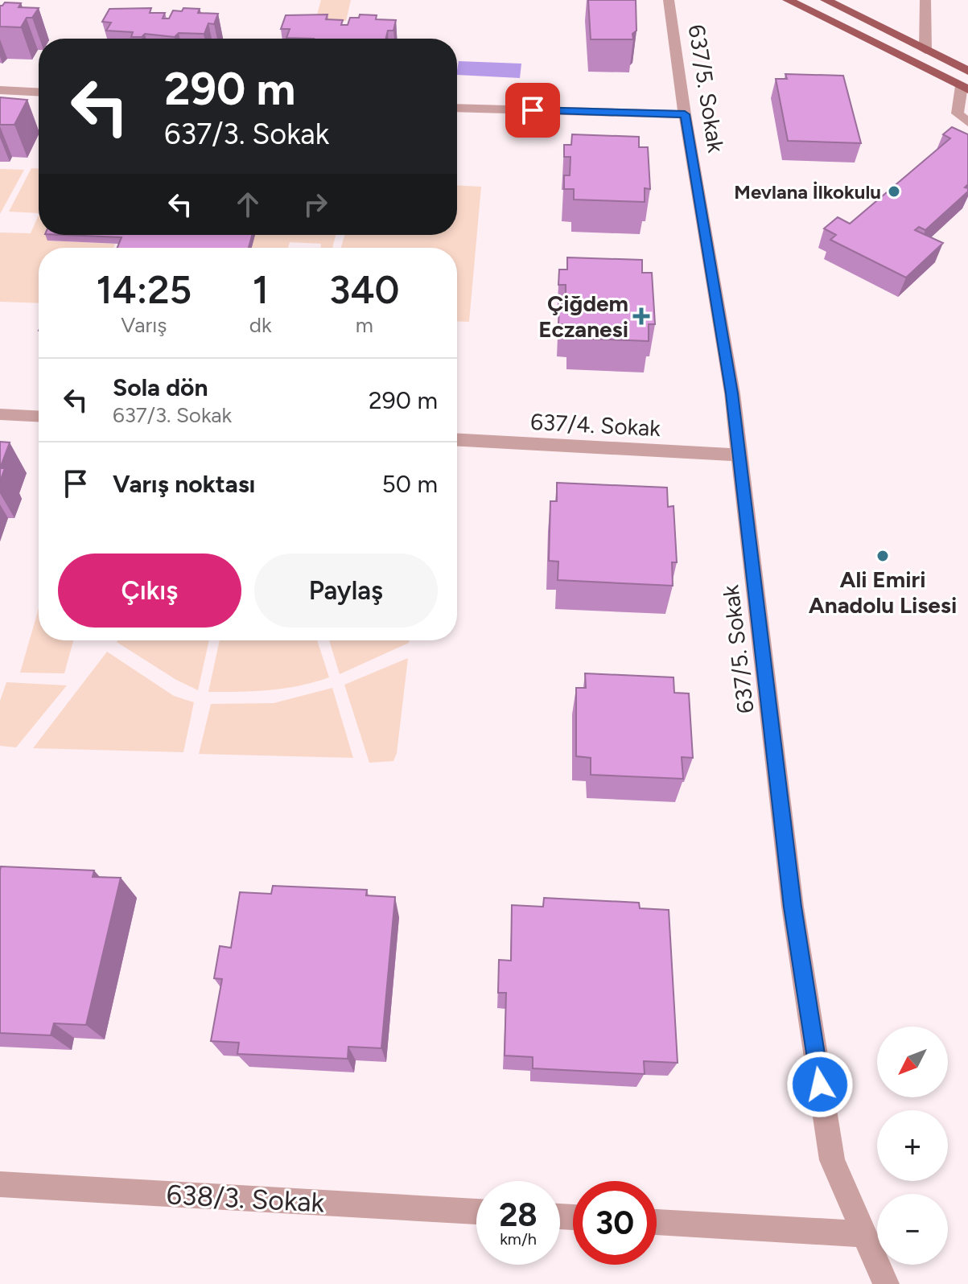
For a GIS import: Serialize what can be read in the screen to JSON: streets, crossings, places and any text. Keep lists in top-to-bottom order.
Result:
{
  "streets": {
    "street": ["637/5. Sokak", "637/4. Sokak", "638/3. Sokak"]
  },
  "crossings": [
    ["637/5. Sokak", "637/4. Sokak"]
  ],
  "places": {
    "other": ["Mevlana İlkokulu", "Ali Emiri Anadolu Lisesi"],
    "health": ["Çiğdem Eczanesi"]
  },
  "north": "bottom left",
  "page": {
    "turn": ["290 m", "637/3. Sokak"],
    "eta": [
      "14:25",
      "Varış",
      "1",
      "dk",
      "340",
      "m"
    ],
    "list": [
      {
        "name": "Sola dön",
        "note": "637/3. Sokak",
        "value": "290 m"
      },
      {
        "name": "Varış noktası",
        "value": "50 m"
      }
    ],
    "buttons": ["Çıkış", "Paylaş"],
    "map_buttons": ["+", "−"],
    "speed": "28 km/h",
    "limit": "30"
  }
}
